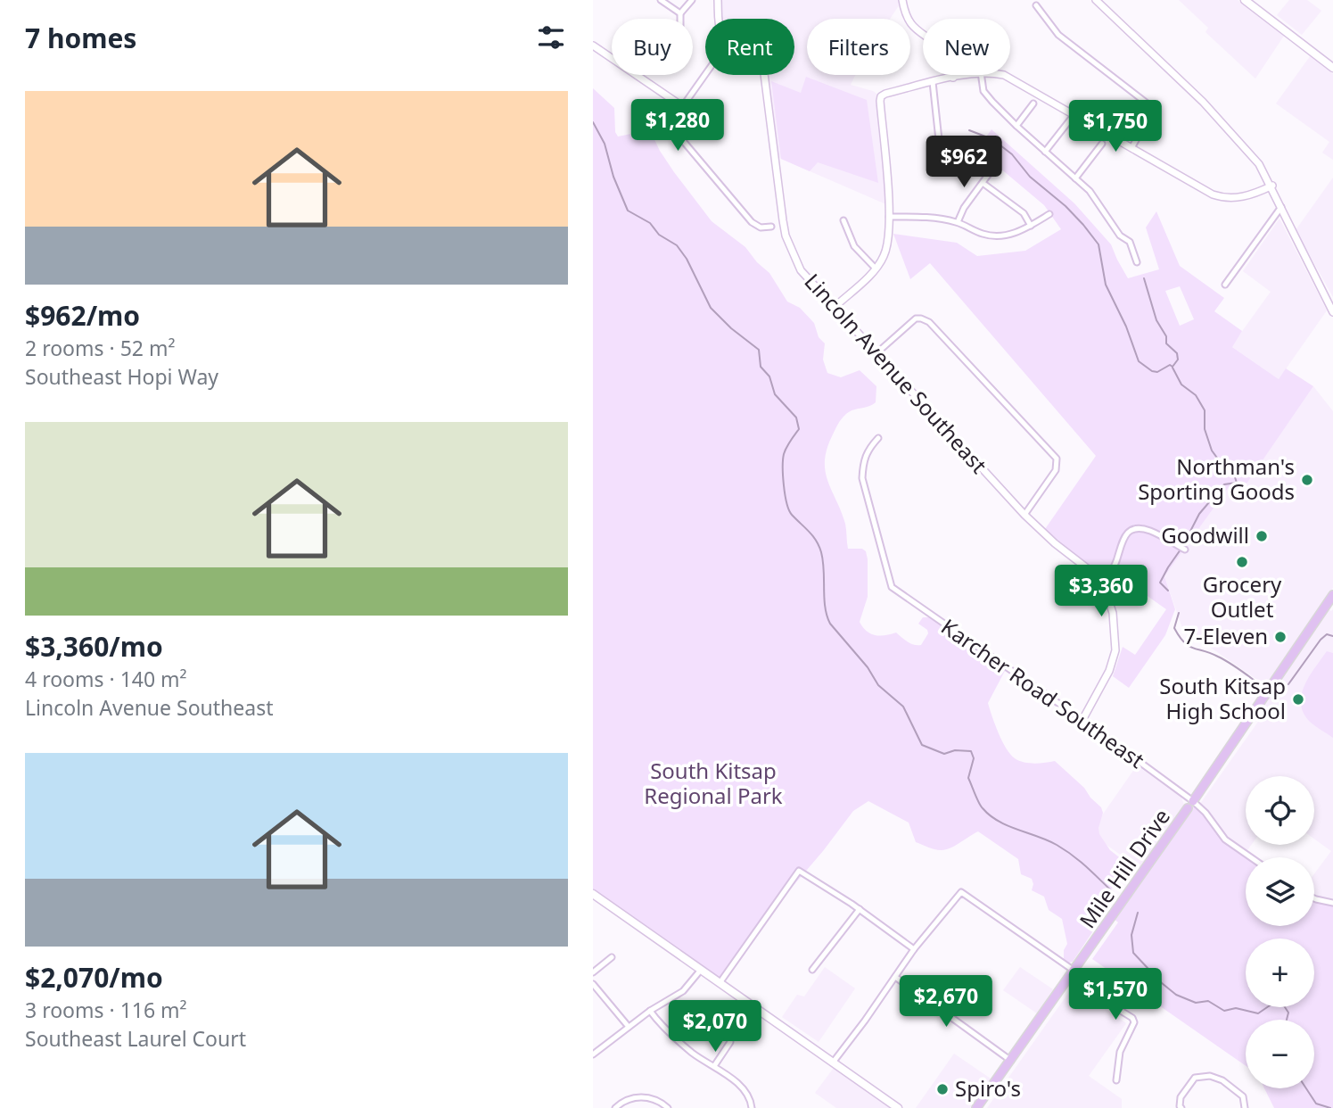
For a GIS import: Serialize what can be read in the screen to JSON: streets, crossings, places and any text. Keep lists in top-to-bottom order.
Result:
{
  "streets": {
    "main road": ["Mile Hill Drive"],
    "street": ["Lincoln Avenue Southeast", "Karcher Road Southeast"]
  },
  "crossings": [
    ["Lincoln Avenue Southeast", "Karcher Road Southeast"],
    ["Karcher Road Southeast", "Mile Hill Drive"]
  ],
  "parks": ["South Kitsap Regional Park"],
  "places": [
    "Northman's Sporting Goods",
    "Goodwill",
    "Grocery Outlet",
    "7-Eleven",
    "South Kitsap High School",
    "Spiro's"
  ],
  "page": {
    "heading": "7 homes",
    "chip": [
      "Buy",
      "Rent",
      "Filters",
      "New"
    ],
    "list": [
      {
        "name": "$962/mo",
        "note": "2 rooms · 52 m² · Southeast Hopi Way"
      },
      {
        "name": "$3,360/mo",
        "note": "4 rooms · 140 m² · Lincoln Avenue Southeast"
      },
      {
        "name": "$2,070/mo",
        "note": "3 rooms · 116 m² · Southeast Laurel Court"
      }
    ],
    "price": [
      "$1,280",
      "$1,750",
      "$962",
      "$3,360",
      "$1,570",
      "$2,670",
      "$2,070"
    ],
    "map_buttons": ["+", "−"]
  }
}
